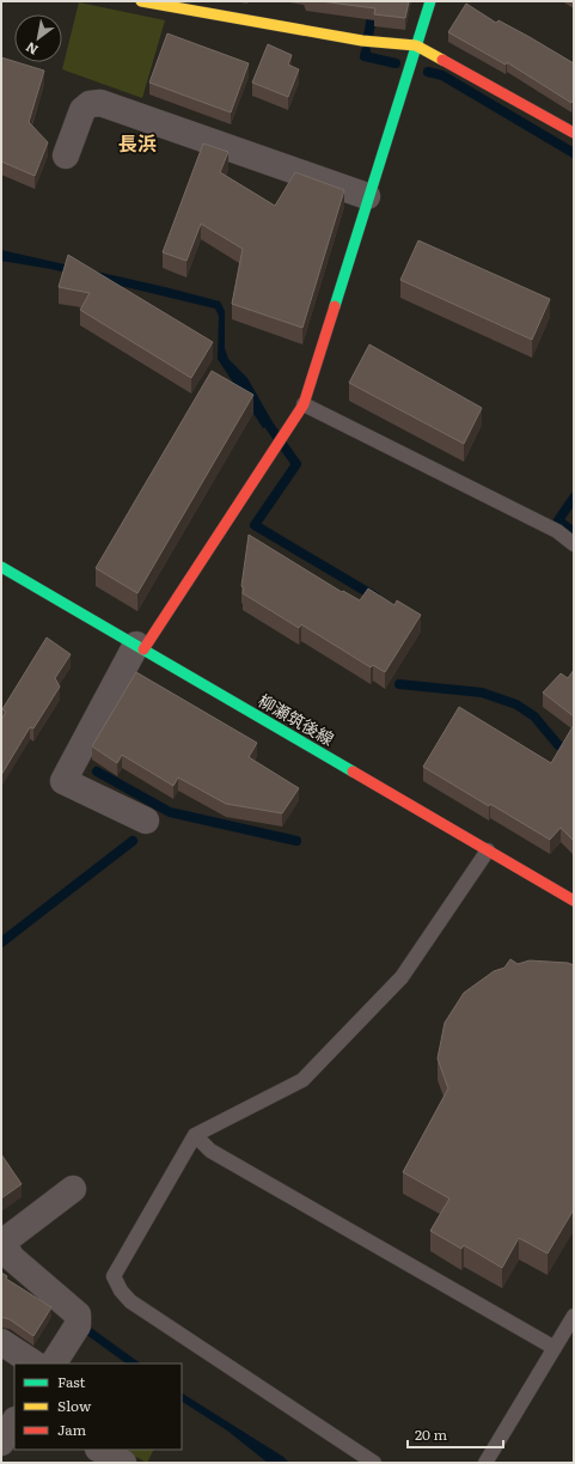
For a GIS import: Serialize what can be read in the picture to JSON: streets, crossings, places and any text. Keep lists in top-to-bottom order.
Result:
{
  "streets": {
    "street": ["柳瀬筑後線"]
  },
  "districts": ["長浜"],
  "legend": ["Fast", "Slow", "Jam"],
  "scale_bar": "20 m",
  "north": "bottom left"
}
